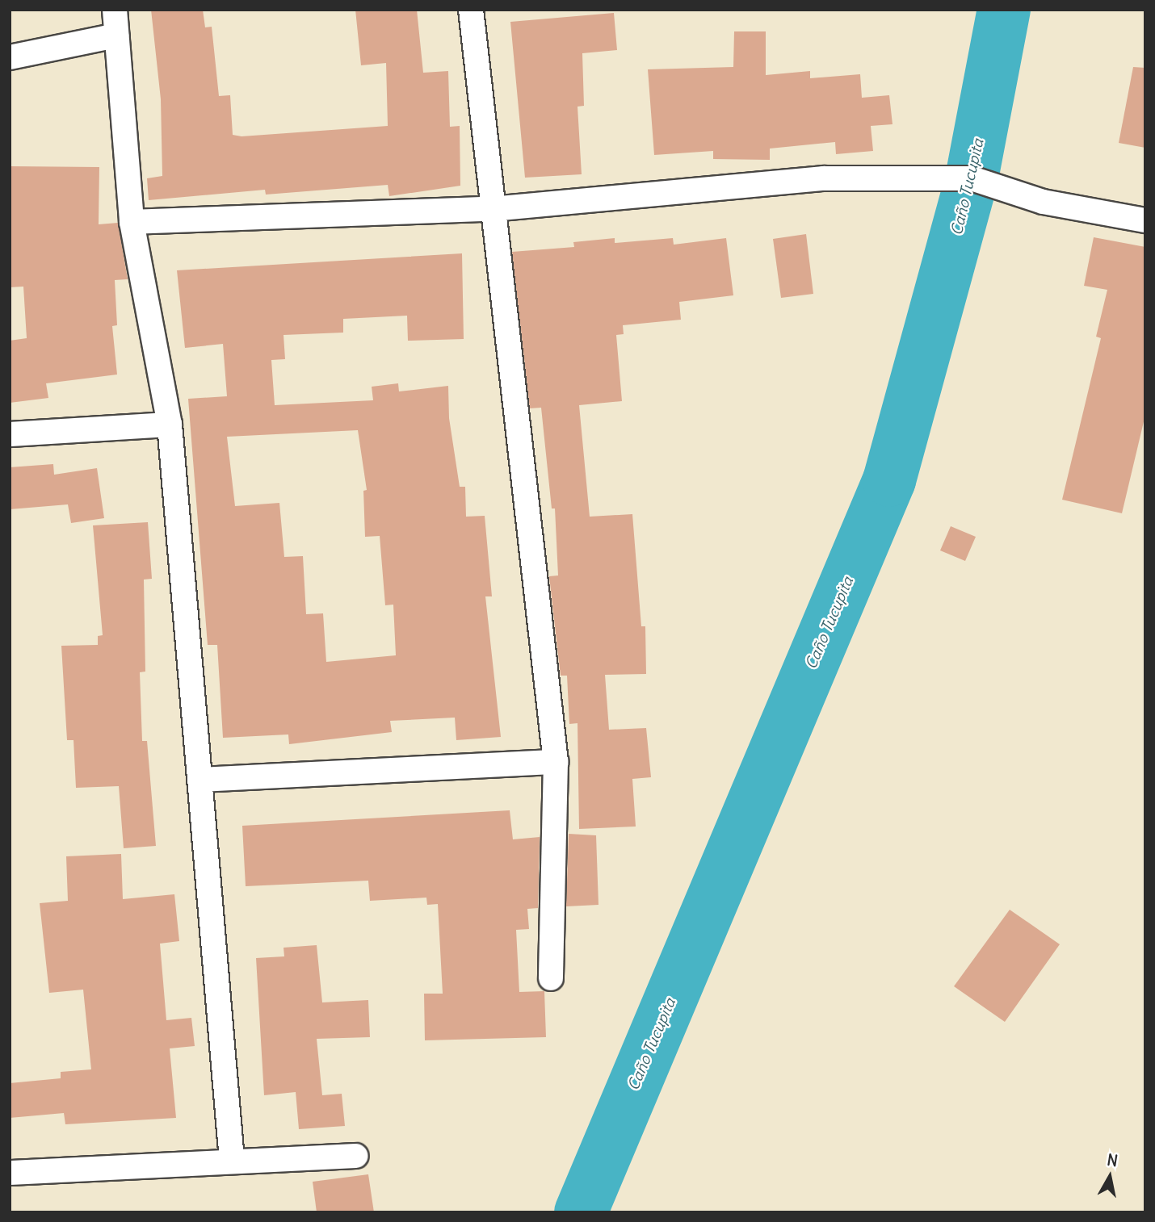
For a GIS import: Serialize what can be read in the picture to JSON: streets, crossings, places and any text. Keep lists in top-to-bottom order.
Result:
{
  "water": ["Caño Tucupita"],
  "north": "top"
}
